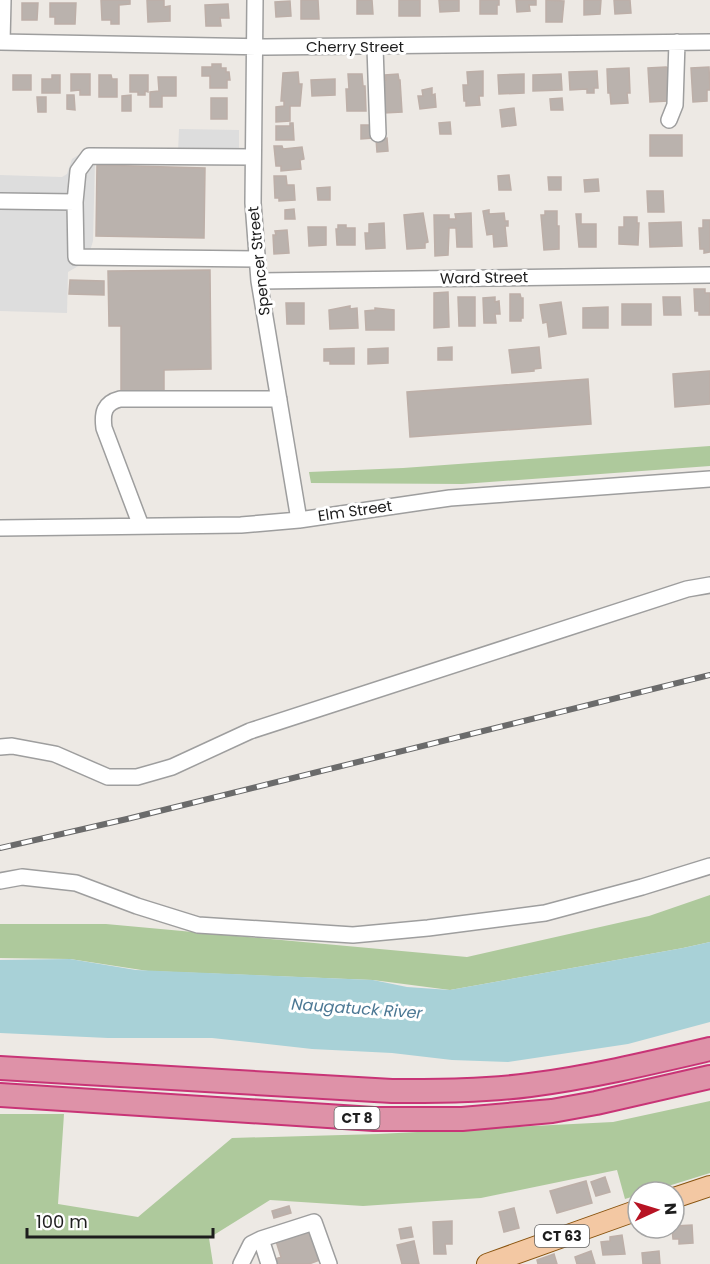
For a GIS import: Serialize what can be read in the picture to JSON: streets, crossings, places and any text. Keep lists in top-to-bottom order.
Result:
{
  "streets": {
    "highway": ["CT 8"],
    "main road": ["CT 63"],
    "street": [
      "Cherry Street",
      "Spencer Street",
      "Ward Street",
      "Elm Street"
    ]
  },
  "crossings": [
    ["Cherry Street", "Spencer Street"],
    ["Spencer Street", "Ward Street"],
    ["Spencer Street", "Elm Street"]
  ],
  "water": ["Naugatuck River"],
  "scale_bar": "100 m",
  "north": "right"
}
